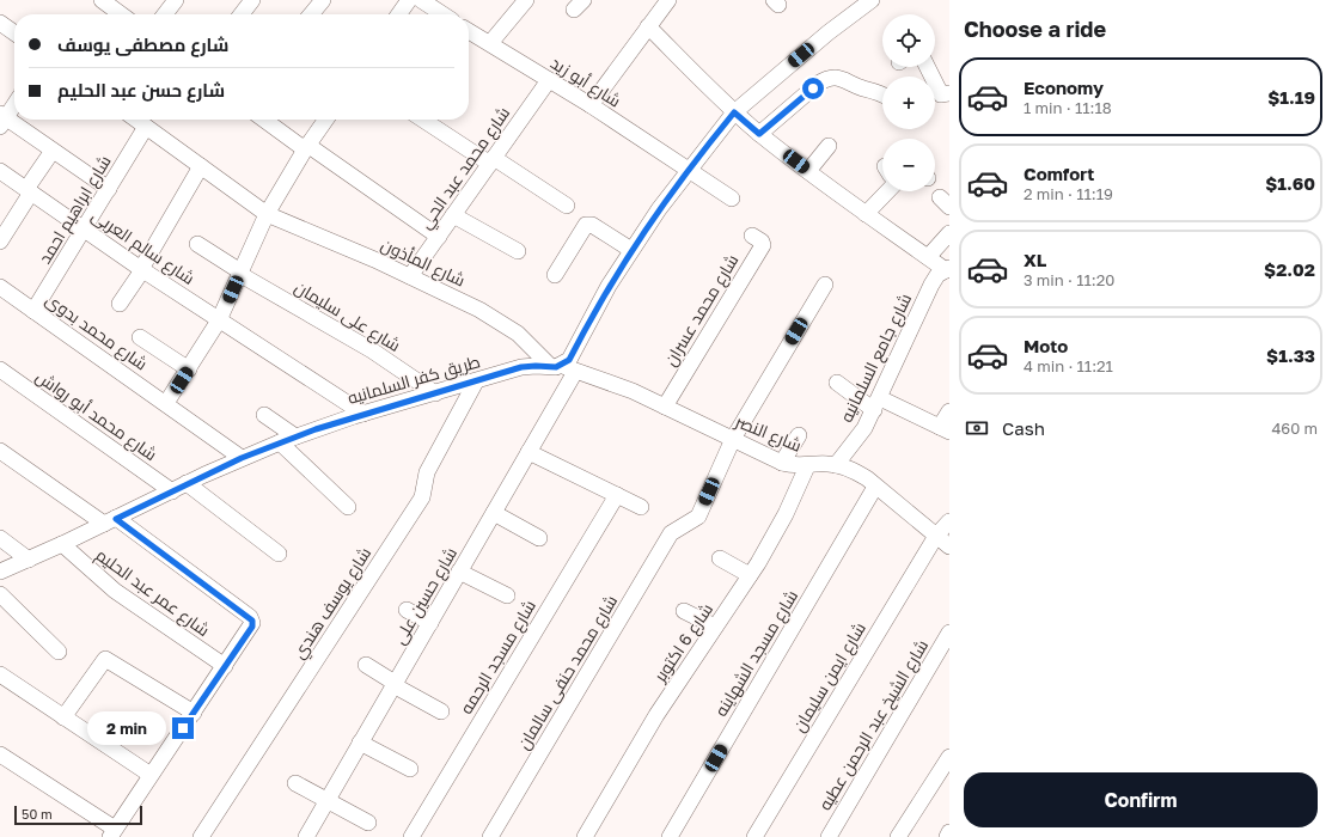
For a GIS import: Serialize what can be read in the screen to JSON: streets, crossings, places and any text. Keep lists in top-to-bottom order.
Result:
{
  "streets": {
    "street": [
      "شارع أبو زيد",
      "شارع محمد عبد الحي",
      "شارع ابراهيم احمد",
      "شارع سالم العربى",
      "شارع المأذون",
      "شارع محمد عسران",
      "شارع على سليمان",
      "شارع محمد بدوى",
      "شارع جامع السلمانيه",
      "طريق كفر السلمانيه",
      "شارع محمد أبو رواش",
      "شارع النصر",
      "شارع عمر عبد الحليم",
      "شارع حسين على",
      "شارع يوسف هندي",
      "شارع 6 اكتوبر",
      "شارع مسجد الشهاينه",
      "شارع مسجد الرحمه",
      "شارع محمد حنفى سالمان",
      "شارع ايمن سليمان",
      "شارع الشيخ عبد الرحمن عطيه"
    ]
  },
  "crossings": [
    ["شارع أبو زيد", "شارع محمد عبد الحي"],
    ["شارع محمد عبد الحي", "شارع المأذون"],
    ["شارع ابراهيم احمد", "شارع سالم العربى"],
    ["شارع ابراهيم احمد", "شارع المأذون"],
    ["شارع ابراهيم احمد", "شارع محمد بدوى"],
    ["شارع سالم العربى", "طريق كفر السلمانيه"],
    ["شارع المأذون", "طريق كفر السلمانيه"],
    ["شارع المأذون", "شارع النصر"],
    ["شارع المأذون", "شارع حسين على"],
    ["شارع محمد عسران", "شارع النصر"],
    ["شارع على سليمان", "طريق كفر السلمانيه"],
    ["شارع محمد بدوى", "طريق كفر السلمانيه"],
    ["شارع جامع السلمانيه", "شارع النصر"],
    ["طريق كفر السلمانيه", "شارع محمد أبو رواش"],
    ["طريق كفر السلمانيه", "شارع النصر"],
    ["طريق كفر السلمانيه", "شارع عمر عبد الحليم"],
    ["طريق كفر السلمانيه", "شارع حسين على"],
    ["طريق كفر السلمانيه", "شارع يوسف هندي"],
    ["شارع النصر", "شارع حسين على"],
    ["شارع النصر", "شارع 6 اكتوبر"],
    ["شارع النصر", "شارع مسجد الشهاينه"],
    ["شارع النصر", "شارع محمد حنفى سالمان"],
    ["شارع النصر", "شارع ايمن سليمان"]
  ],
  "scale_bar": "50 m",
  "page": {
    "heading": "Choose a ride",
    "map_buttons": ["+", "−"],
    "banner": ["شارع مصطفى يوسف", "شارع حسن عبد الحليم"],
    "list": [
      {
        "name": "Economy",
        "note": "1 min · 11:18",
        "value": "$1.19"
      },
      {
        "name": "Comfort",
        "note": "2 min · 11:19",
        "value": "$1.60"
      },
      {
        "name": "XL",
        "note": "3 min · 11:20",
        "value": "$2.02"
      },
      {
        "name": "Moto",
        "note": "4 min · 11:21",
        "value": "$1.33"
      }
    ],
    "pay": ["Cash", "460 m"],
    "bubble": "2 min",
    "buttons": "Confirm",
    "scale": "50 m"
  }
}
